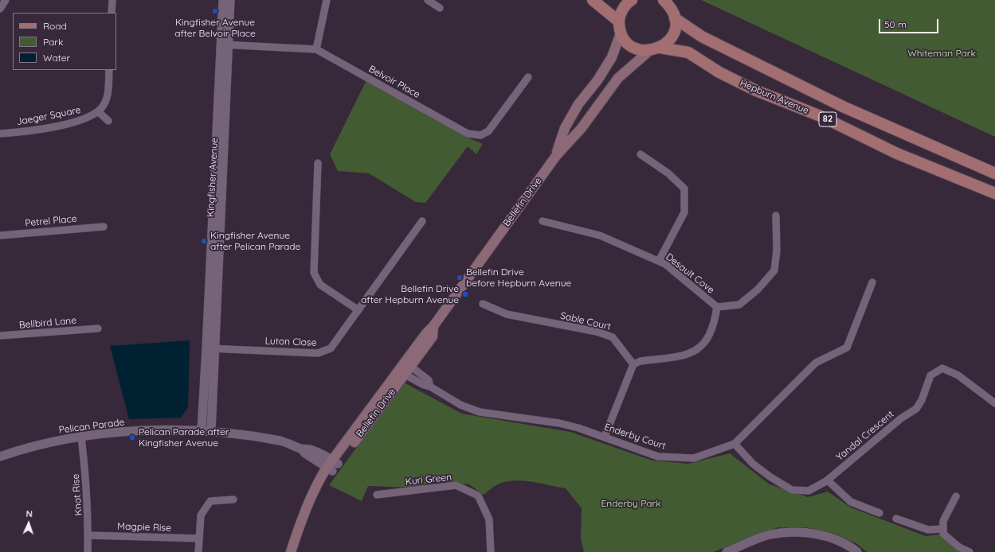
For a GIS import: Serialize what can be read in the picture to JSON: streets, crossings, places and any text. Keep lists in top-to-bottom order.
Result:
{
  "streets": {
    "main road": ["Hepburn Avenue", "82", "Bellefin Drive"],
    "street": [
      "Belvoir Place",
      "Jaeger Square",
      "Kingfisher Avenue",
      "Petrel Place",
      "Desault Cove",
      "Sable Court",
      "Bellbird Lane",
      "Luton Close",
      "Pelican Parade",
      "Yandal Crescent",
      "Enderby Court",
      "Kuri Green",
      "Knot Rise",
      "Magpie Rise"
    ]
  },
  "crossings": [
    ["Belvoir Place", "Kingfisher Avenue"],
    ["Hepburn Avenue", "82"],
    ["82", "Bellefin Drive"],
    ["Kingfisher Avenue", "Luton Close"],
    ["Kingfisher Avenue", "Pelican Parade"],
    ["Bellefin Drive", "Pelican Parade"],
    ["Bellefin Drive", "Enderby Court"],
    ["Desault Cove", "Sable Court"],
    ["Pelican Parade", "Knot Rise"],
    ["Yandal Crescent", "Enderby Court"],
    ["Knot Rise", "Magpie Rise"]
  ],
  "parks": ["Whiteman Park", "Enderby Park"],
  "places": [
    "Kingfisher Avenue after Belvoir Place",
    "Kingfisher Avenue after Pelican Parade",
    "Bellefin Drive before Hepburn Avenue",
    "Bellefin Drive after Hepburn Avenue",
    "Pelican Parade after Kingfisher Avenue"
  ],
  "legend": ["Road", "Park", "Water"],
  "scale_bar": "50 m",
  "north": "top"
}
